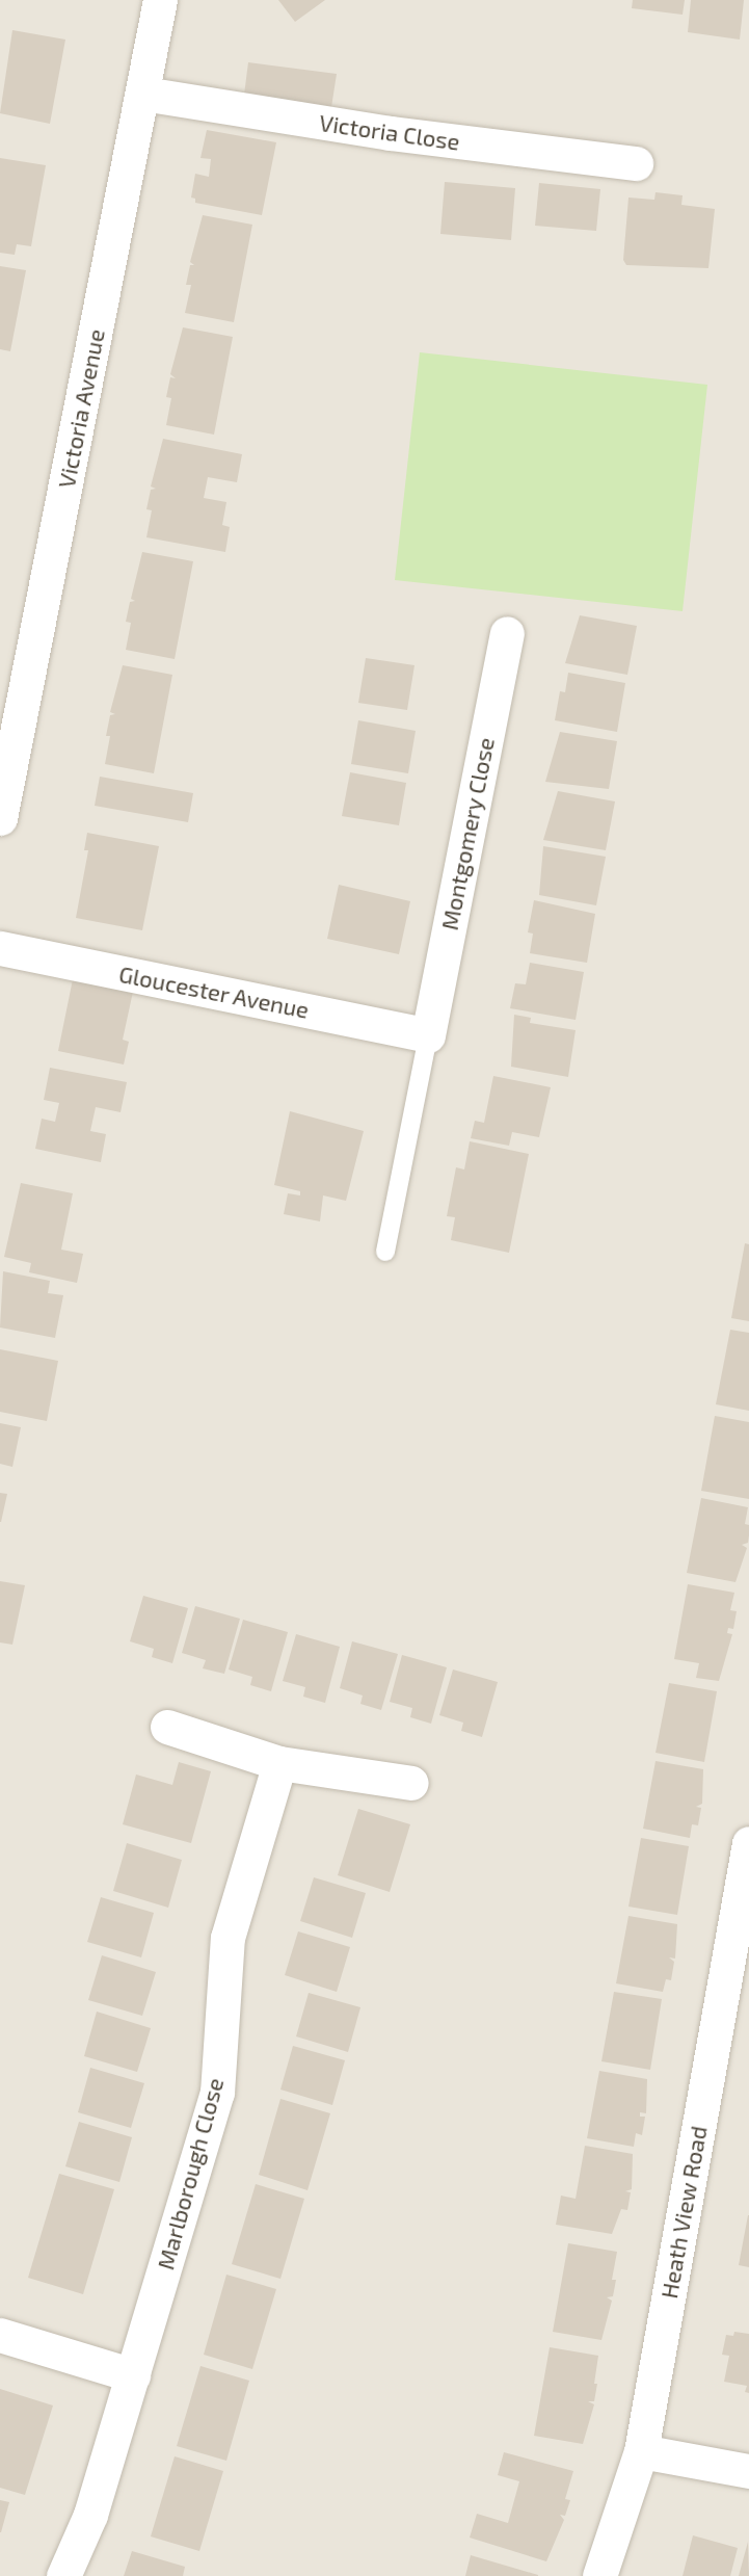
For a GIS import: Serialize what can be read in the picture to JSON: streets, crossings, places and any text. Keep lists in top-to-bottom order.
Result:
{
  "streets": {
    "street": [
      "Victoria Close",
      "Victoria Avenue",
      "Montgomery Close",
      "Gloucester Avenue",
      "Marlborough Close",
      "Heath View Road"
    ]
  },
  "crossings": [
    ["Victoria Close", "Victoria Avenue"],
    ["Montgomery Close", "Gloucester Avenue"]
  ]
}
